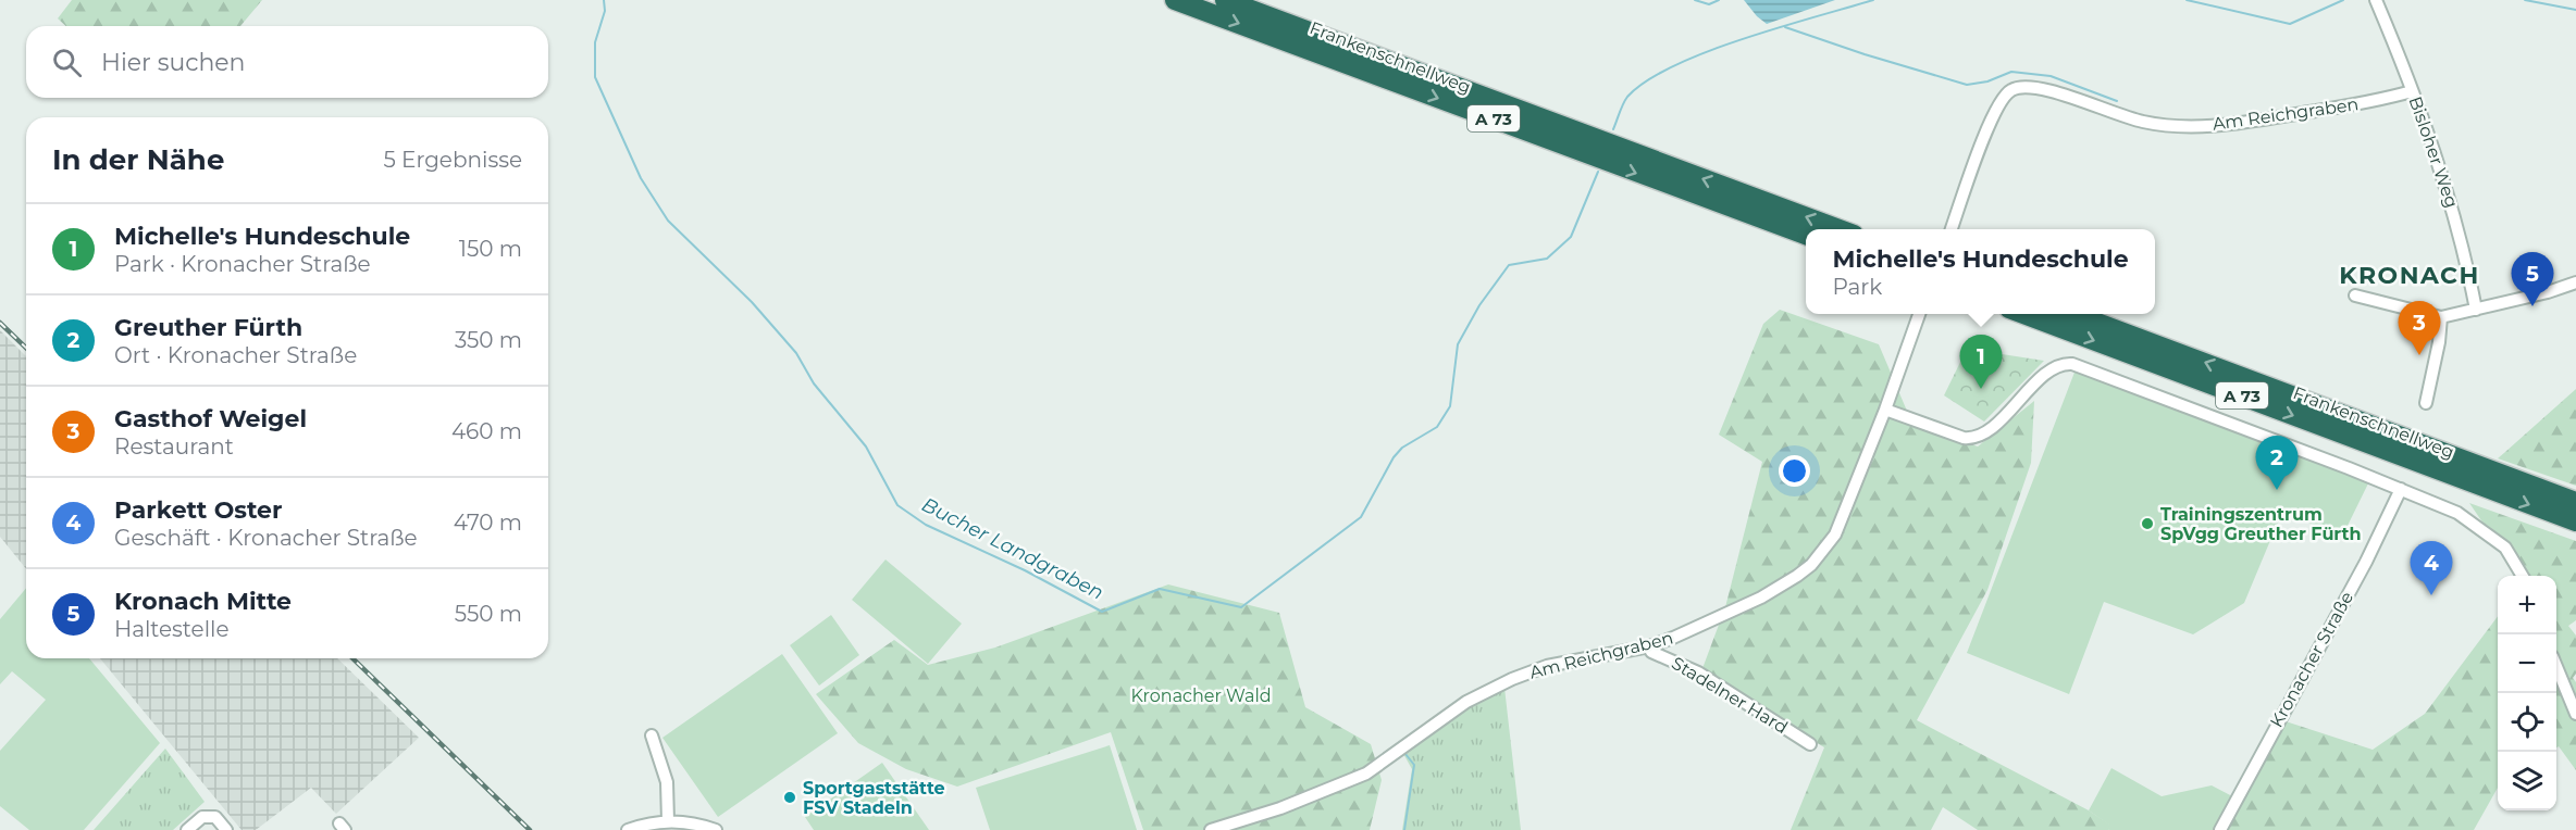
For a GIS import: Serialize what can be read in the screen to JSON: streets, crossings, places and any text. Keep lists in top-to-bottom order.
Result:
{
  "streets": {
    "highway": ["Frankenschnellweg", "A 73"],
    "street": [
      "Am Reichgraben",
      "Bisloher Weg",
      "Kronacher Straße",
      "Stadelner Hard"
    ]
  },
  "crossings": [
    ["Am Reichgraben", "Bisloher Weg"],
    ["Am Reichgraben", "Stadelner Hard"]
  ],
  "districts": ["KRONACH"],
  "water": ["Bucher Landgraben"],
  "parks": ["Kronacher Wald"],
  "places": ["Trainingszentrum SpVgg Greuther Fürth", "Sportgaststätte FSV Stadeln"],
  "page": {
    "search": "Hier suchen",
    "heading": ["In der Nähe", "5 Ergebnisse"],
    "list": [
      {
        "mark": "1",
        "name": "Michelle's Hundeschule",
        "note": "Park · Kronacher Straße",
        "value": "150 m"
      },
      {
        "mark": "2",
        "name": "Greuther Fürth",
        "note": "Ort · Kronacher Straße",
        "value": "350 m"
      },
      {
        "mark": "3",
        "name": "Gasthof Weigel",
        "note": "Restaurant",
        "value": "460 m"
      },
      {
        "mark": "4",
        "name": "Parkett Oster",
        "note": "Geschäft · Kronacher Straße",
        "value": "470 m"
      },
      {
        "mark": "5",
        "name": "Kronach Mitte",
        "note": "Haltestelle",
        "value": "550 m"
      }
    ],
    "popup": ["Michelle's Hundeschule", "Park"],
    "pins": [
      "5",
      "3",
      "1",
      "2",
      "4"
    ],
    "map_buttons": ["+", "−"]
  }
}
